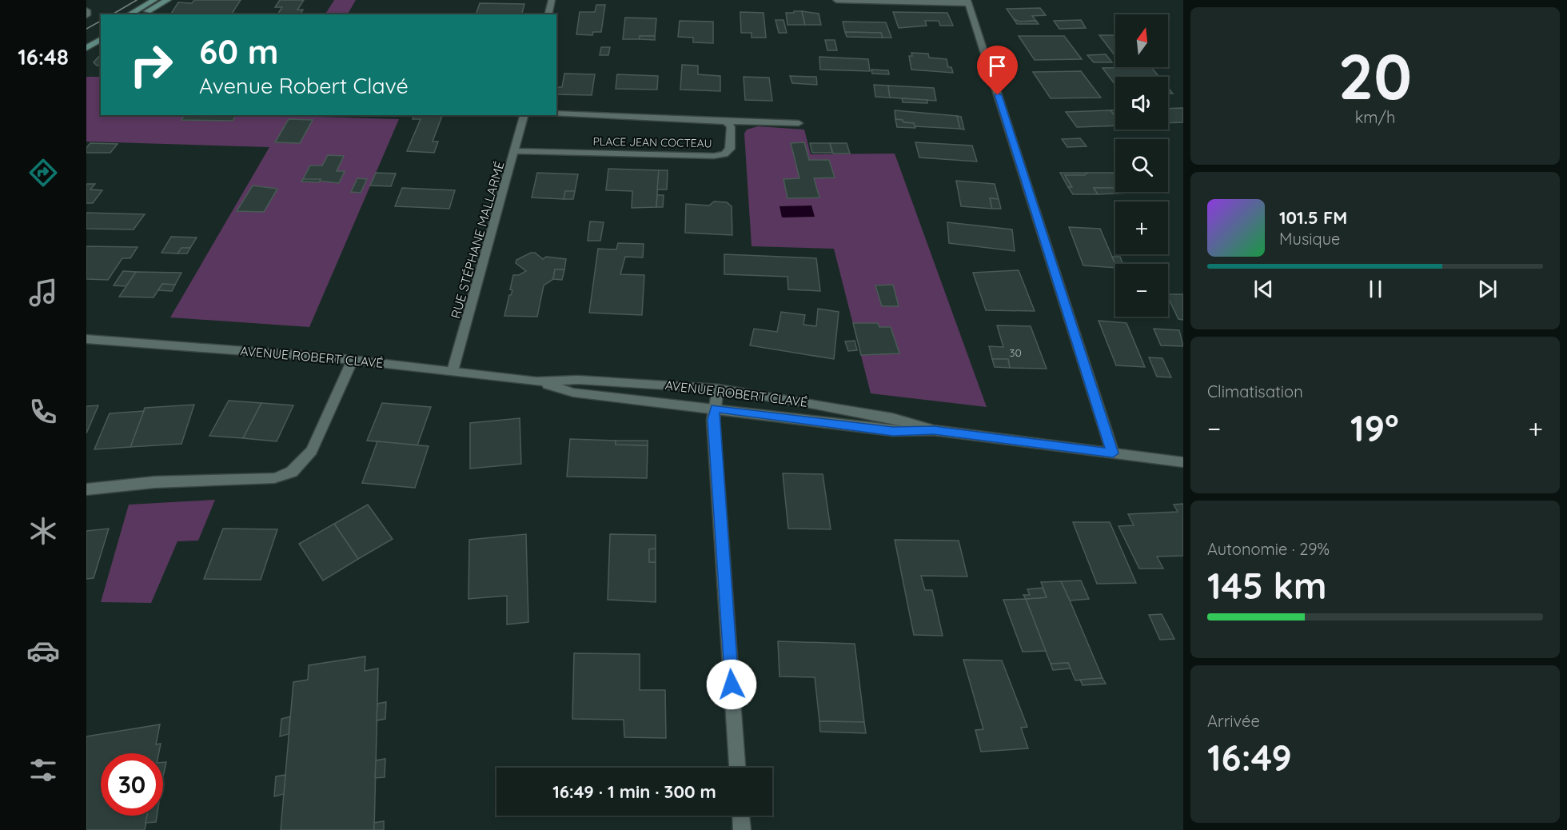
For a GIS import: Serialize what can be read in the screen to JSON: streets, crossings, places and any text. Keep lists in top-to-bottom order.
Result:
{
  "streets": {
    "street": ["PLACE JEAN COCTEAU", "RUE STÉPHANE MALLARMÉ", "AVENUE ROBERT CLAVÉ"]
  },
  "crossings": [
    ["PLACE JEAN COCTEAU", "RUE STÉPHANE MALLARMÉ"],
    ["RUE STÉPHANE MALLARMÉ", "AVENUE ROBERT CLAVÉ"]
  ],
  "house_numbers": ["30"],
  "north": "top",
  "page": {
    "tabs": "16:48",
    "tile": [
      ["20", "km/h"],
      "Climatisation",
      ["Autonomie · 29%", "145 km"],
      ["Arrivée", "16:49"]
    ],
    "map_buttons": ["+", "−"],
    "turn": ["60 m", "Avenue Robert Clavé"],
    "song": ["101.5 FM", "Musique"],
    "heat": ["−", "19°", "+"],
    "limit": "30",
    "trip": "16:49 · 1 min · 300 m"
  }
}
